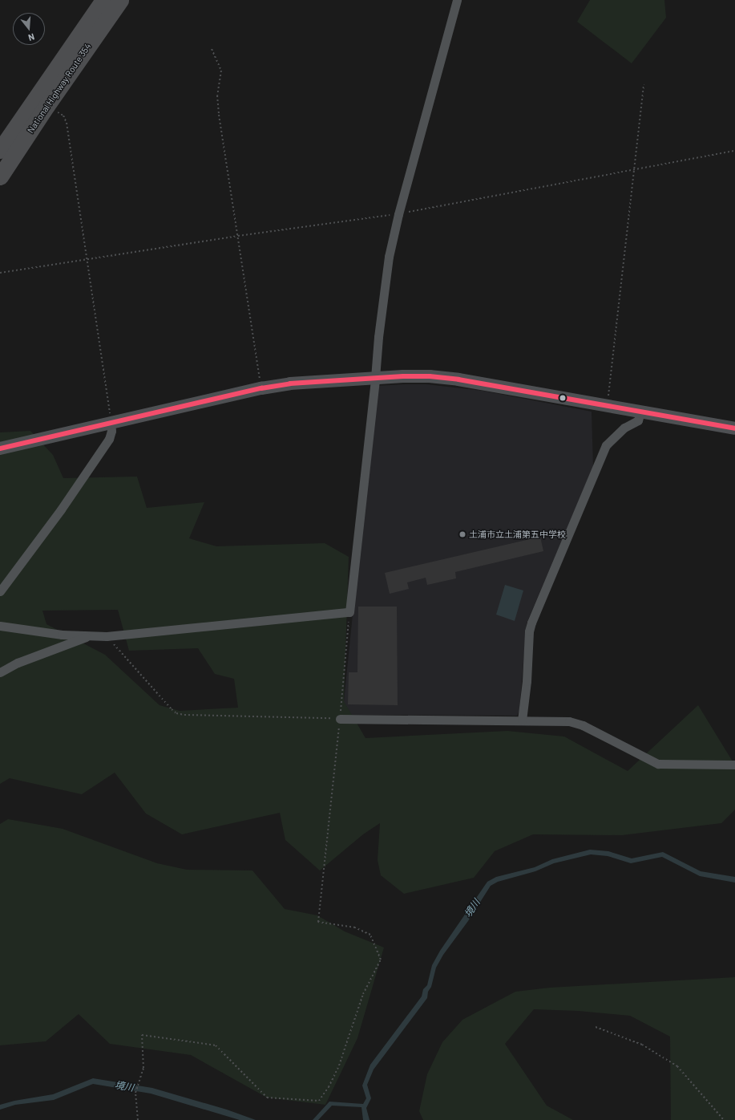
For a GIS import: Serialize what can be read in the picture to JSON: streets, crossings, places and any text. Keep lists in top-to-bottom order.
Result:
{
  "streets": {
    "highway": ["National Highway Route 354"]
  },
  "water": ["境川"],
  "places": ["土浦市立土浦第五中学校"],
  "north": "bottom"
}
